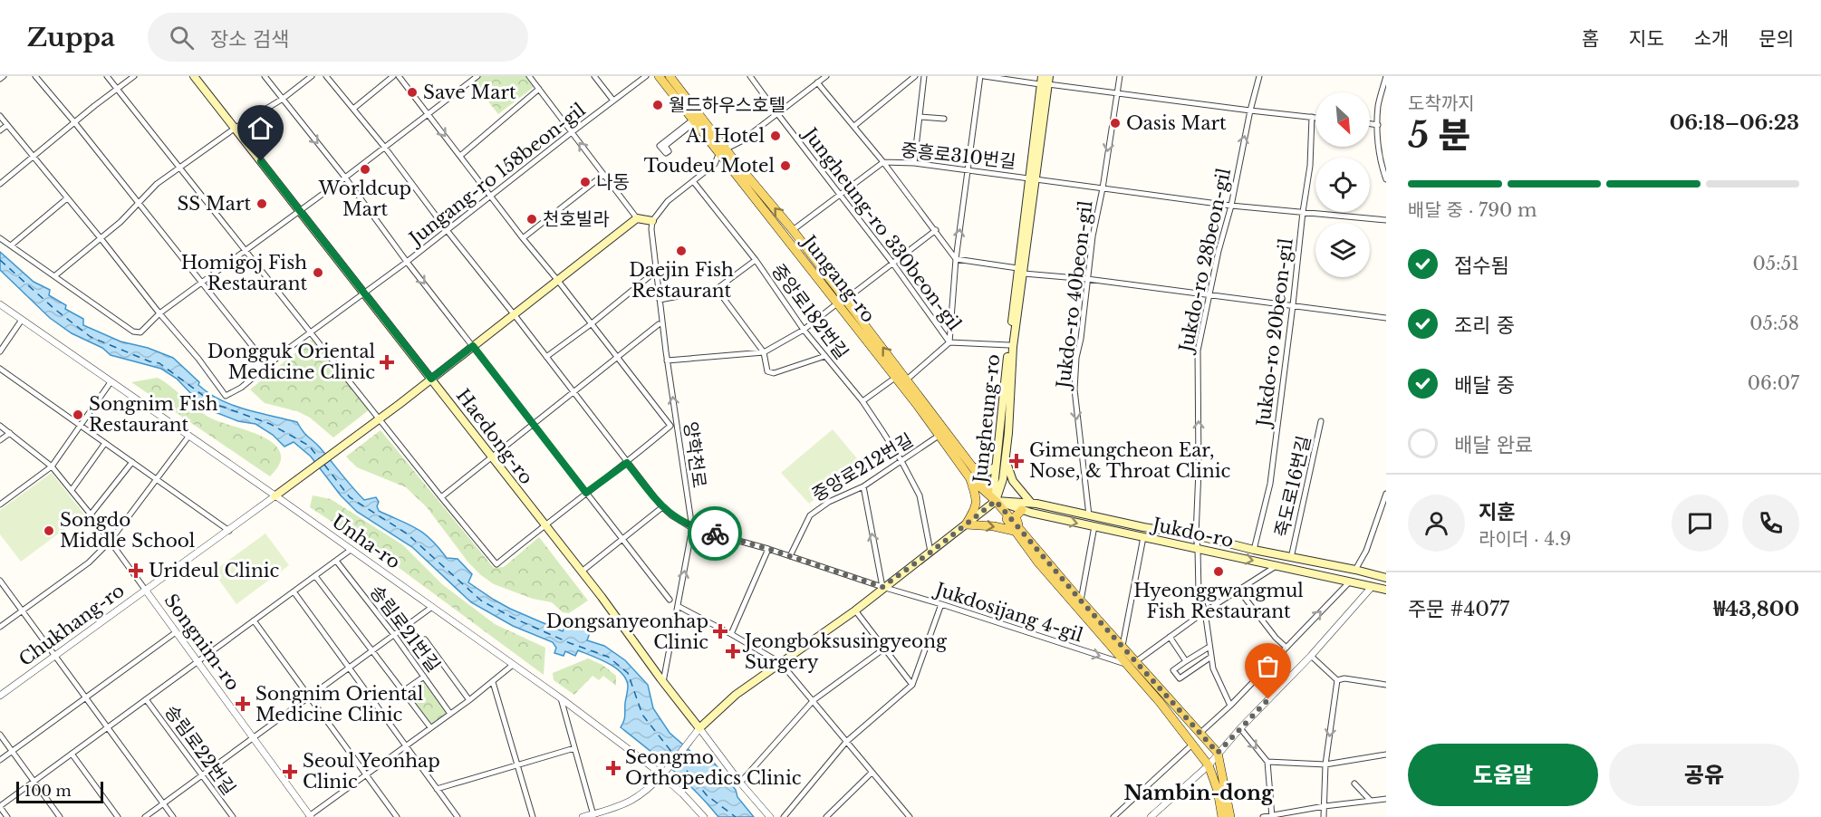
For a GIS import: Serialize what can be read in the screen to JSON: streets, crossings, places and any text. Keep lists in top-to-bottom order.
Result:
{
  "streets": {
    "main road": [
      "Jungang-ro",
      "Jungheung-ro",
      "Haedong-ro",
      "Jukdo-ro",
      "Chukhang-ro"
    ],
    "street": [
      "중흥로310번길",
      "Jungang-ro 158beon-gil",
      "Jungheung-ro 330beon-gil",
      "Jukdo-ro 28beon-gil",
      "Jukdo-ro 40beon-gil",
      "중앙로182번길",
      "Jukdo-ro 20beon-gil",
      "양학천로",
      "중앙로212번길",
      "죽도로16번길",
      "Unha-ro",
      "Jukdosijang 4-gil",
      "송림로21번길",
      "Songnim-ro",
      "송림로22번길"
    ]
  },
  "crossings": [
    ["중흥로310번길", "Jukdo-ro 28beon-gil"],
    ["중흥로310번길", "Jukdo-ro 40beon-gil"],
    ["중흥로310번길", "Jukdo-ro 20beon-gil"],
    ["중흥로310번길", "Jungheung-ro"],
    ["Jungang-ro 158beon-gil", "Haedong-ro"],
    ["Jungheung-ro 330beon-gil", "Jungheung-ro"],
    ["Jukdo-ro 28beon-gil", "Jukdo-ro"],
    ["Jungang-ro", "Jungheung-ro"],
    ["Jungang-ro", "중앙로212번길"],
    ["Jungang-ro", "Jukdo-ro"],
    ["Jungang-ro", "Jukdosijang 4-gil"],
    ["Jukdo-ro 40beon-gil", "Jukdo-ro"],
    ["중앙로182번길", "중앙로212번길"],
    ["Jukdo-ro 20beon-gil", "Jukdo-ro"],
    ["Jungheung-ro", "Jukdo-ro"],
    ["Haedong-ro", "양학천로"],
    ["양학천로", "Jukdosijang 4-gil"],
    ["중앙로212번길", "Jukdosijang 4-gil"],
    ["죽도로16번길", "Jukdo-ro"],
    ["Unha-ro", "Chukhang-ro"],
    ["Chukhang-ro", "Songnim-ro"]
  ],
  "one_way": [
    "Jukdo-ro 28beon-gil",
    "Jukdo-ro 40beon-gil",
    "양학천로",
    "Jukdosijang 4-gil"
  ],
  "districts": ["Nambin-dong"],
  "places": {
    "other": [
      "Save Mart",
      "월드하우스호텔",
      "Oasis Mart",
      "A1 Hotel",
      "Toudeu Motel",
      "Worldcup Mart",
      "나동",
      "SS Mart",
      "천호빌라",
      "Daejin Fish Restaurant",
      "Homigoj Fish Restaurant",
      "Songnim Fish Restaurant",
      "Songdo Middle School",
      "Hyeonggwangmul Fish Restaurant"
    ],
    "health": [
      "Dongguk Oriental Medicine Clinic",
      "Gimeungcheon Ear, Nose, & Throat Clinic",
      "Urideul Clinic",
      "Dongsanyeonhap Clinic",
      "Jeongboksusingyeong Surgery",
      "Songnim Oriental Medicine Clinic",
      "Seongmo Orthopedics Clinic",
      "Seoul Yeonhap Clinic"
    ]
  },
  "scale_bar": "100 m",
  "north": "bottom right",
  "page": {
    "header": "Zuppa",
    "search": "장소 검색",
    "nav": [
      "홈",
      "지도",
      "소개",
      "문의"
    ],
    "heading": ["5 분", "도착까지", "06:18–06:23"],
    "panel": [
      "지훈",
      "라이더 · 4.9",
      "주문 #4077",
      "₩43,800"
    ],
    "bar": "배달 중 · 790 m",
    "list": [
      ["접수됨", "05:51"],
      ["조리 중", "05:58"],
      ["배달 중", "06:07"],
      "배달 완료"
    ],
    "buttons": ["도움말", "공유"],
    "scale": "100 m"
  }
}
